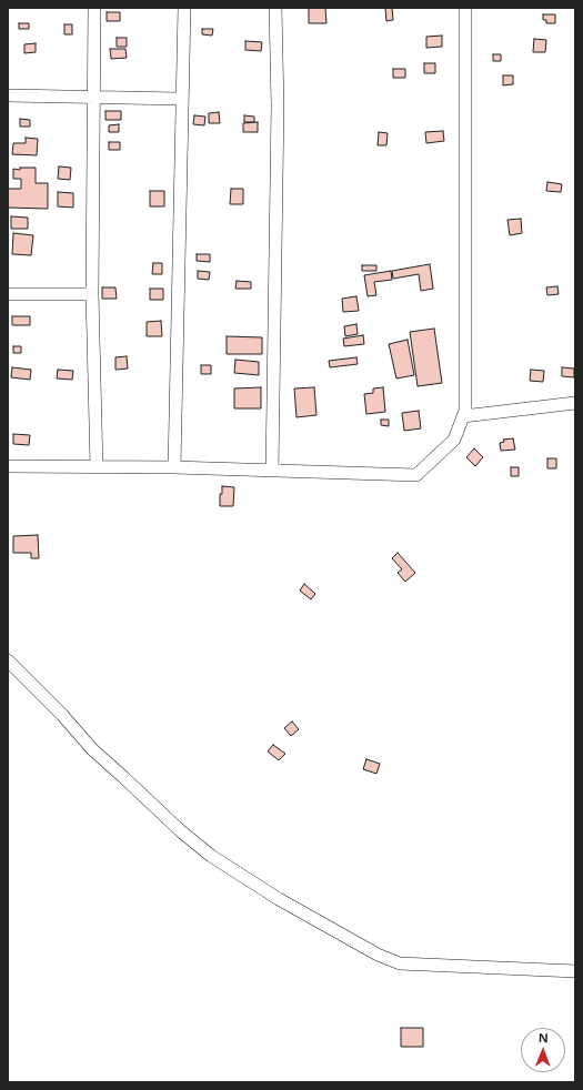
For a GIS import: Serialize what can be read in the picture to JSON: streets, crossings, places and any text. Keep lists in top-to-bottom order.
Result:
{
  "north": "top"
}
